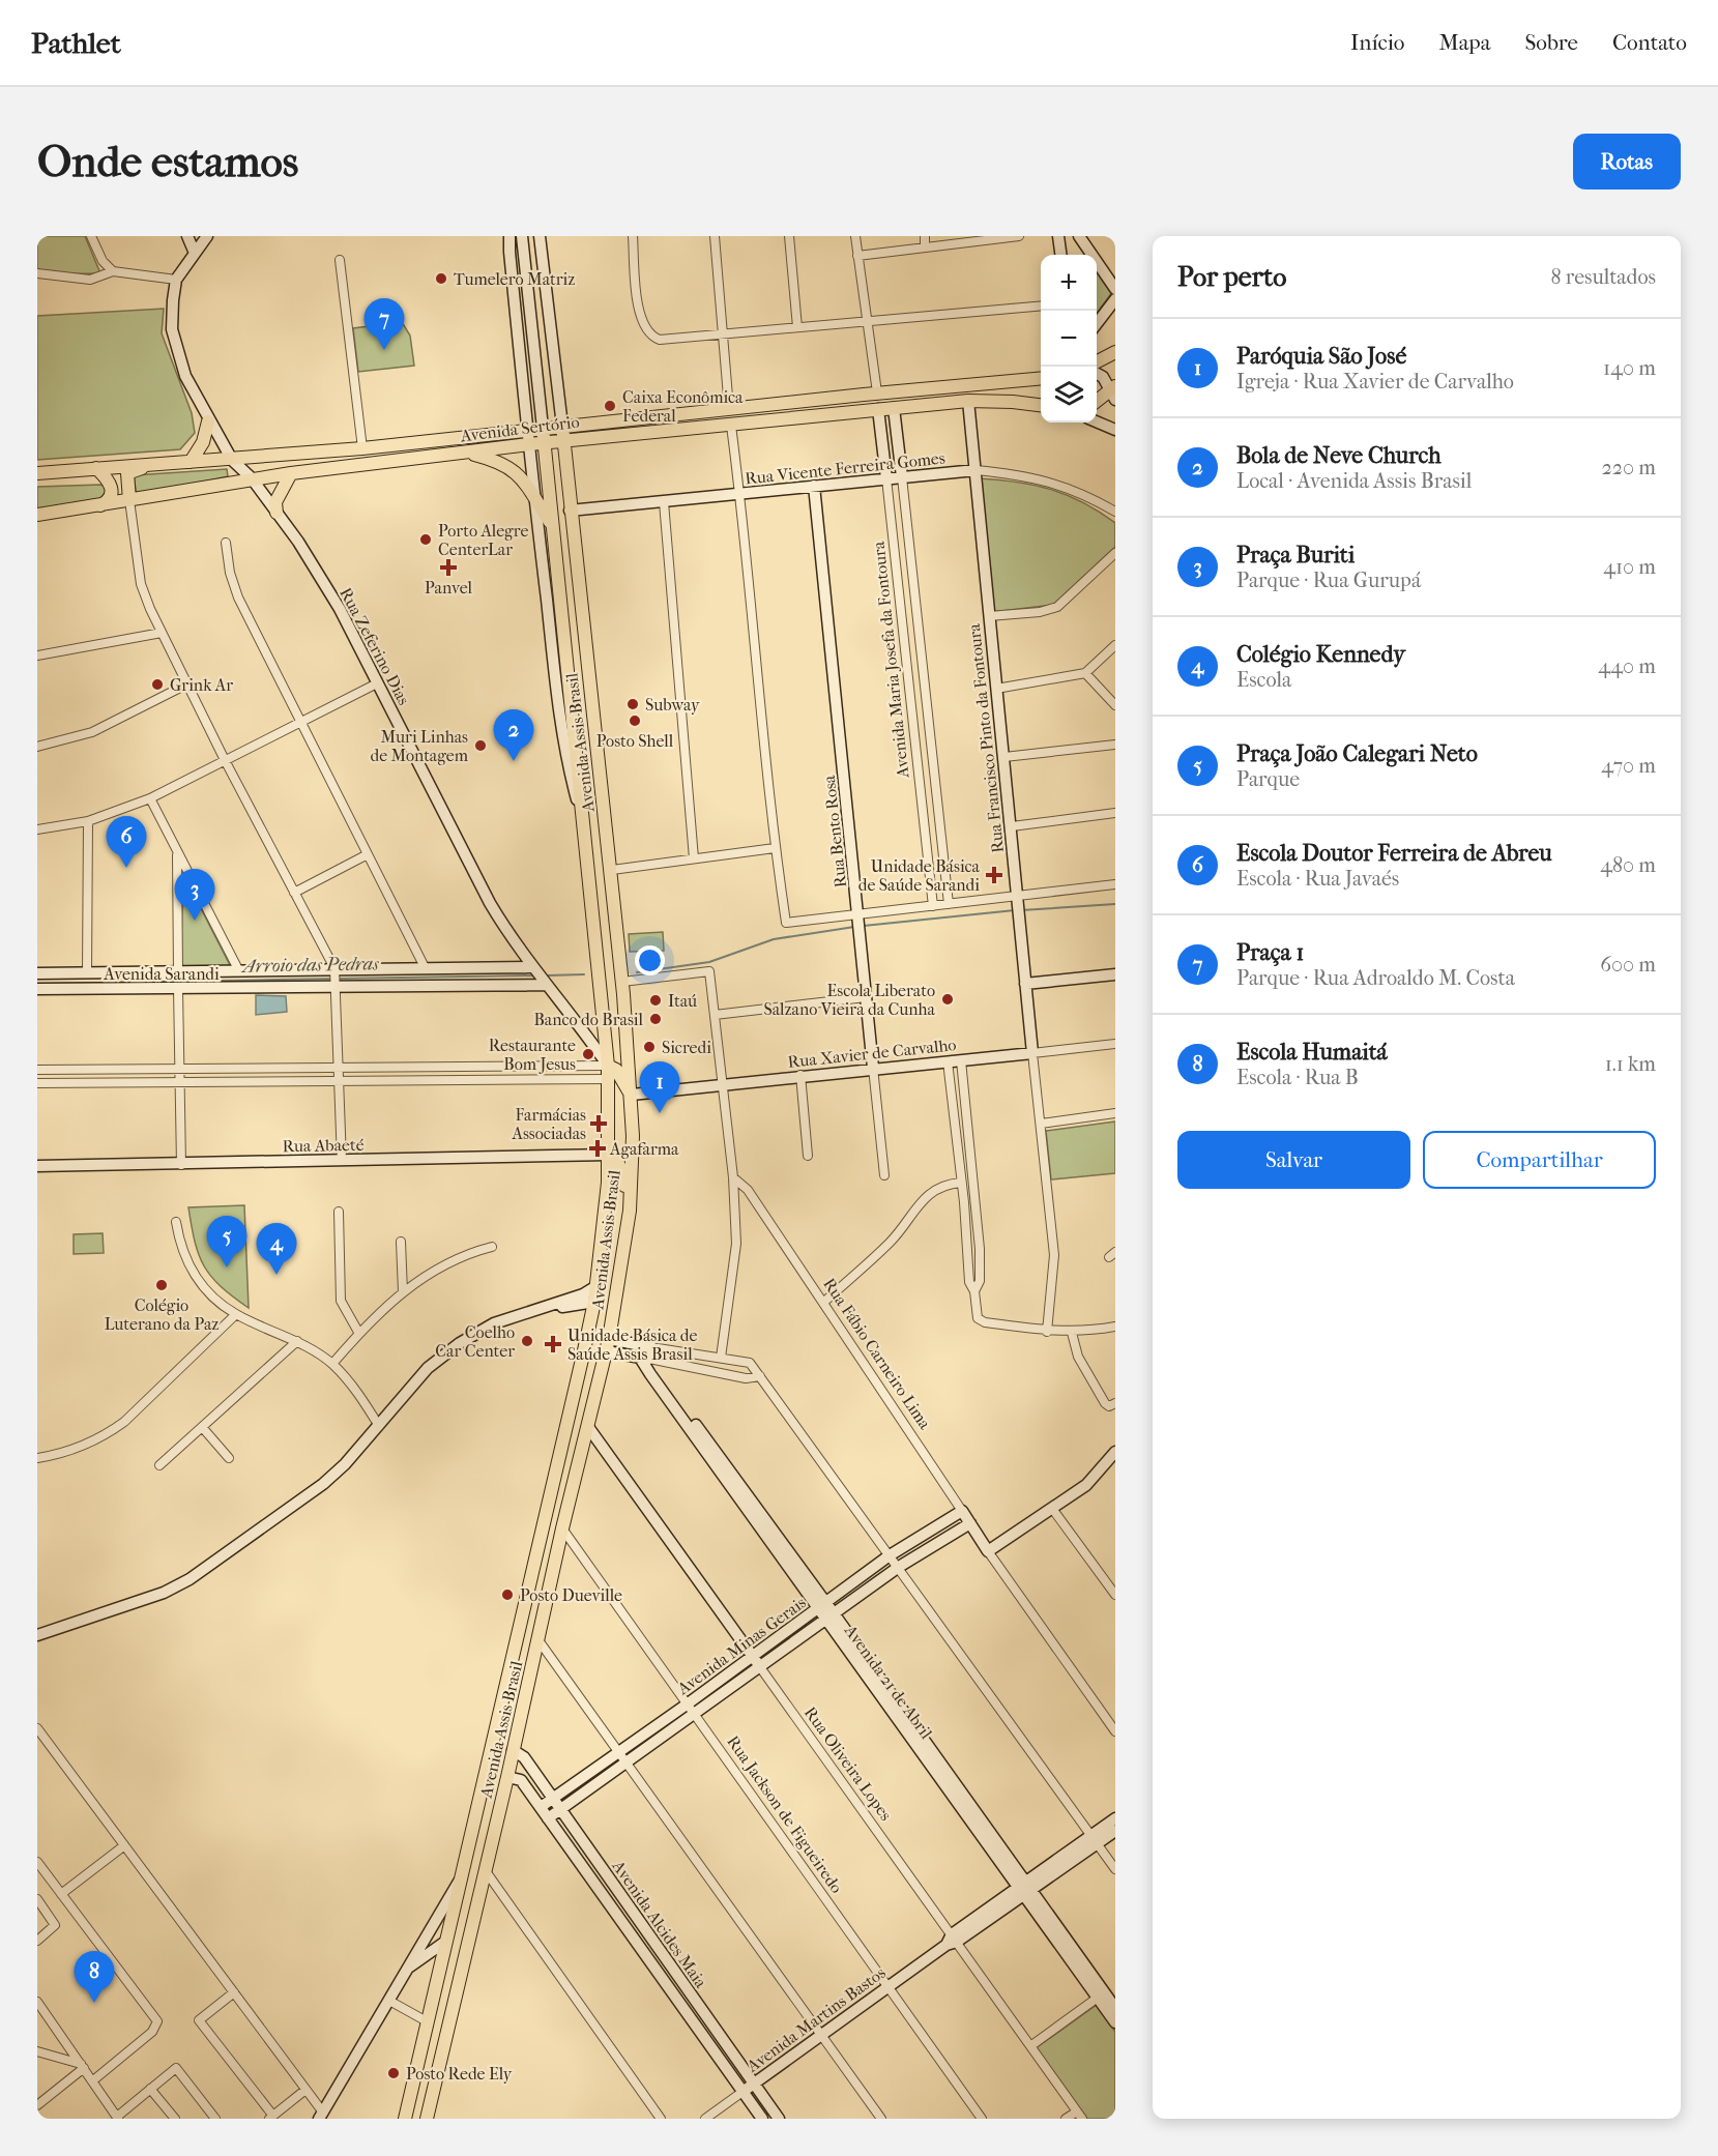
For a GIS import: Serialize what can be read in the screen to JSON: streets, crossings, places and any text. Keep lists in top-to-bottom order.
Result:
{
  "streets": {
    "main road": ["Avenida Sertório", "Avenida Assis Brasil"],
    "street": [
      "Rua Vicente Ferreira Gomes",
      "Rua Zeferino Dias",
      "Avenida Maria Josefa da Fontoura",
      "Rua Francisco Pinto da Fontoura",
      "Rua Bento Rosa",
      "Avenida Sarandi",
      "Rua Xavier de Carvalho",
      "Rua Abaeté",
      "Rua Fábio Carneiro Lima",
      "Avenida Minas Gerais",
      "Avenida 21 de Abril",
      "Rua Oliveira Lopes",
      "Rua Jackson de Figueiredo",
      "Avenida Alcides Maia",
      "Avenida Martins Bastos"
    ]
  },
  "crossings": [
    ["Avenida Sertório", "Rua Zeferino Dias"],
    ["Avenida Sertório", "Avenida Maria Josefa da Fontoura"],
    ["Avenida Sertório", "Rua Francisco Pinto da Fontoura"],
    ["Avenida Sertório", "Avenida Assis Brasil"],
    ["Rua Vicente Ferreira Gomes", "Avenida Maria Josefa da Fontoura"],
    ["Rua Vicente Ferreira Gomes", "Rua Francisco Pinto da Fontoura"],
    ["Rua Vicente Ferreira Gomes", "Avenida Assis Brasil"],
    ["Rua Vicente Ferreira Gomes", "Rua Bento Rosa"],
    ["Rua Zeferino Dias", "Avenida Assis Brasil"],
    ["Rua Zeferino Dias", "Avenida Sarandi"],
    ["Rua Francisco Pinto da Fontoura", "Rua Xavier de Carvalho"],
    ["Avenida Assis Brasil", "Rua Xavier de Carvalho"],
    ["Avenida Assis Brasil", "Rua Abaeté"],
    ["Avenida Assis Brasil", "Rua Oliveira Lopes"],
    ["Avenida Assis Brasil", "Rua Jackson de Figueiredo"],
    ["Avenida Assis Brasil", "Avenida Alcides Maia"],
    ["Rua Bento Rosa", "Rua Xavier de Carvalho"],
    ["Rua Fábio Carneiro Lima", "Avenida Minas Gerais"],
    ["Avenida Minas Gerais", "Avenida 21 de Abril"],
    ["Avenida Minas Gerais", "Rua Oliveira Lopes"],
    ["Avenida Minas Gerais", "Rua Jackson de Figueiredo"],
    ["Avenida Minas Gerais", "Avenida Alcides Maia"],
    ["Avenida 21 de Abril", "Avenida Martins Bastos"],
    ["Rua Oliveira Lopes", "Avenida Martins Bastos"],
    ["Rua Jackson de Figueiredo", "Avenida Martins Bastos"],
    ["Avenida Alcides Maia", "Avenida Martins Bastos"]
  ],
  "water": ["Arroio das Pedras"],
  "places": {
    "other": [
      "Tumelero Matriz",
      "Caixa Econômica Federal",
      "Porto Alegre CenterLar",
      "Grink Ar",
      "Subway",
      "Posto Shell",
      "Muri Linhas de Montagem",
      "Escola Liberato Salzano Vieira da Cunha",
      "Itaú",
      "Banco do Brasil",
      "Sicredi",
      "Restaurante Bom Jesus",
      "Colégio Luterano da Paz",
      "Coelho Car Center",
      "Posto Dueville",
      "Posto Rede Ely"
    ],
    "health": [
      "Panvel",
      "Unidade Básica de Saúde Sarandi",
      "Farmácias Associadas",
      "Agafarma",
      "Unidade Básica de Saúde Assis Brasil"
    ]
  },
  "page": {
    "header": "Pathlet",
    "nav": [
      "Início",
      "Mapa",
      "Sobre",
      "Contato"
    ],
    "buttons": [
      "Rotas",
      ["Salvar", "Compartilhar"]
    ],
    "title": "Onde estamos",
    "heading": ["Por perto", "8 resultados"],
    "map_buttons": ["+", "−"],
    "pins": [
      "7",
      "2",
      "6",
      "3",
      "1",
      "5",
      "4",
      "8"
    ],
    "list": [
      {
        "mark": "1",
        "name": "Paróquia São José",
        "note": "Igreja · Rua Xavier de Carvalho",
        "value": "140 m"
      },
      {
        "mark": "2",
        "name": "Bola de Neve Church",
        "note": "Local · Avenida Assis Brasil",
        "value": "220 m"
      },
      {
        "mark": "3",
        "name": "Praça Buriti",
        "note": "Parque · Rua Gurupá",
        "value": "410 m"
      },
      {
        "mark": "4",
        "name": "Colégio Kennedy",
        "note": "Escola",
        "value": "440 m"
      },
      {
        "mark": "5",
        "name": "Praça João Calegari Neto",
        "note": "Parque",
        "value": "470 m"
      },
      {
        "mark": "6",
        "name": "Escola Doutor Ferreira de Abreu",
        "note": "Escola · Rua Javaés",
        "value": "480 m"
      },
      {
        "mark": "7",
        "name": "Praça 1",
        "note": "Parque · Rua Adroaldo M. Costa",
        "value": "600 m"
      },
      {
        "mark": "8",
        "name": "Escola Humaitá",
        "note": "Escola · Rua B",
        "value": "1.1 km"
      }
    ]
  }
}
